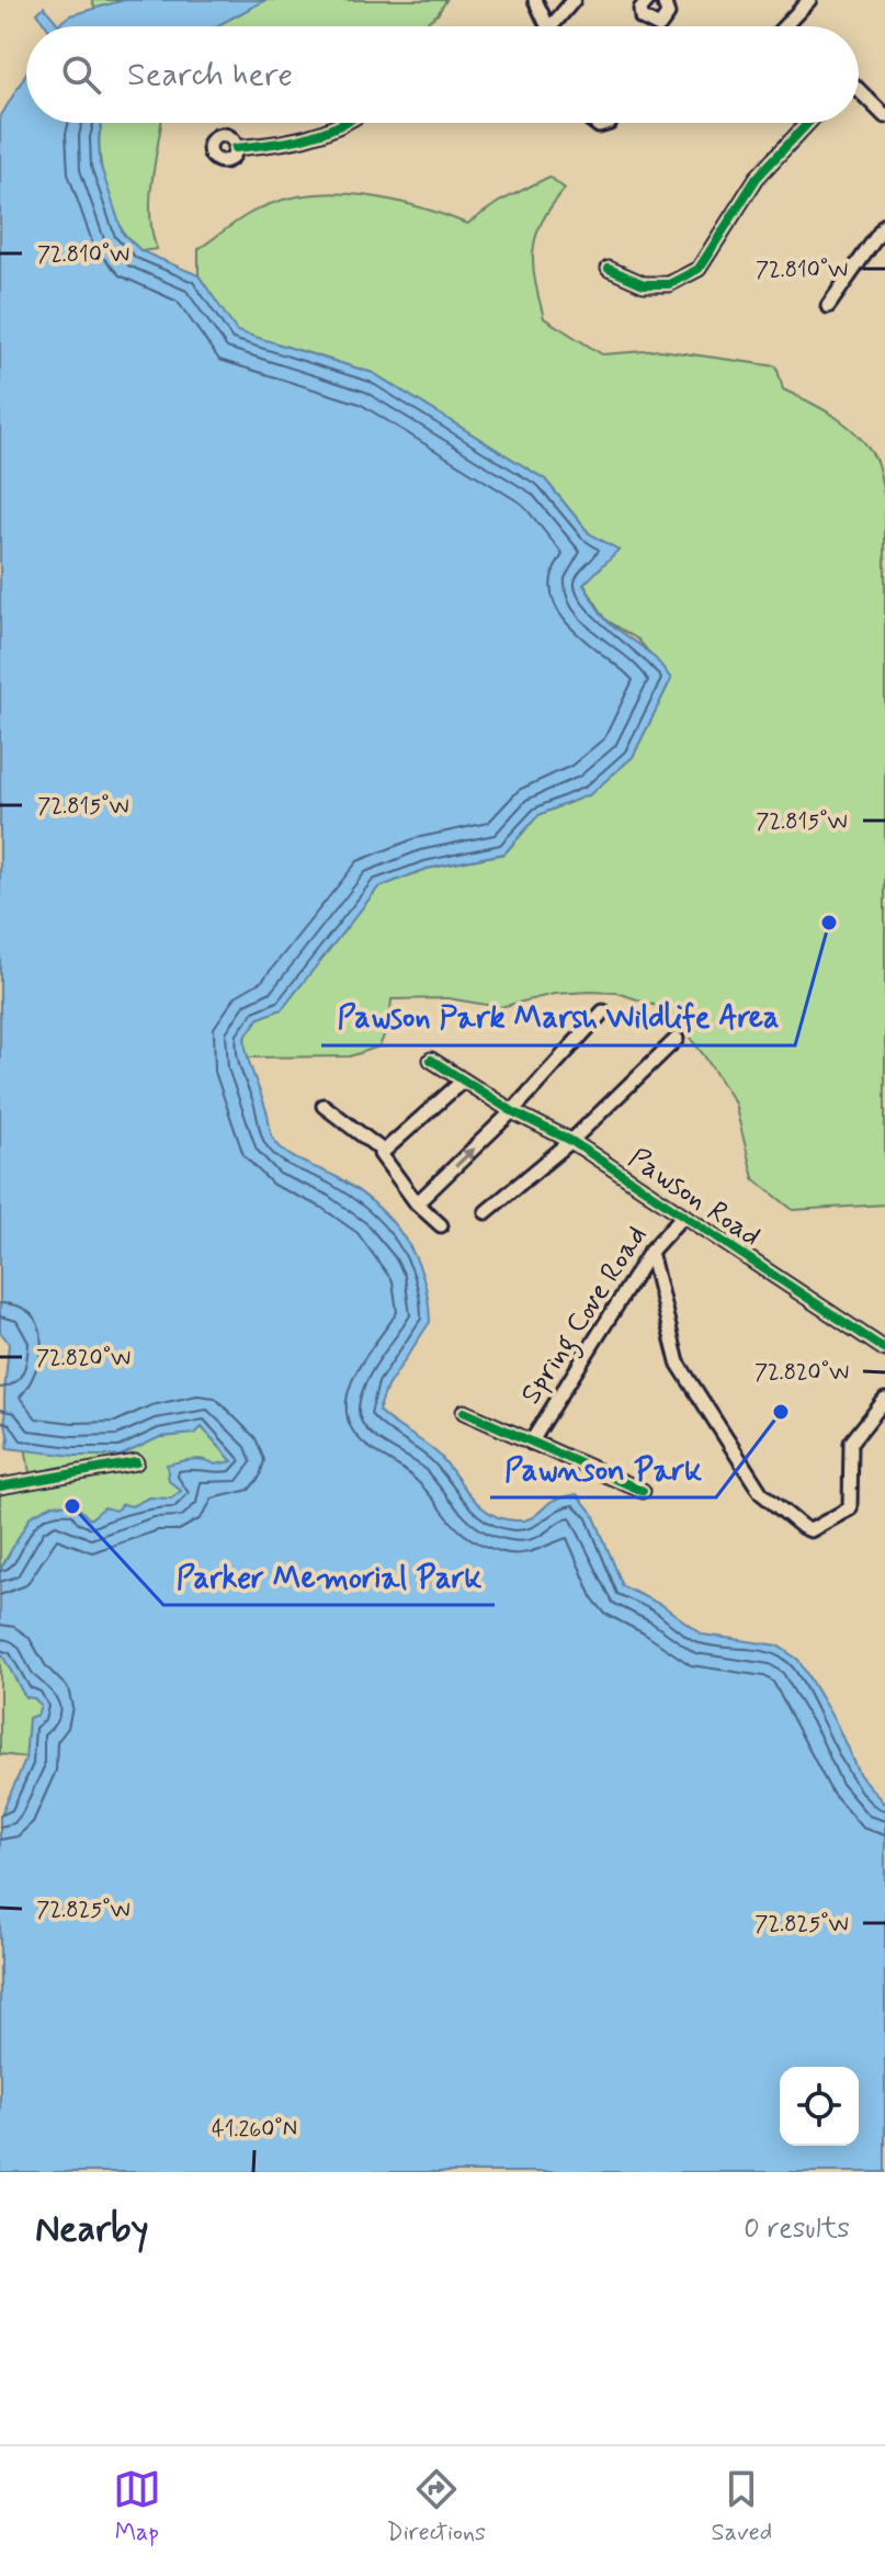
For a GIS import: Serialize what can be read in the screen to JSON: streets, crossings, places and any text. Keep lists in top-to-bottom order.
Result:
{
  "streets": {
    "street": ["Pawson Road", "Spring Cove Road"]
  },
  "crossings": [
    ["Pawson Road", "Spring Cove Road"]
  ],
  "places": ["Pawson Park Marsh Wildlife Area", "Pawnson Park", "Parker Memorial Park"],
  "page": {
    "search": "Search here",
    "heading": ["Nearby", "0 results"],
    "nav": ["Map", "Directions", "Saved"]
  },
  "coordinates": [
    "72.810°W",
    "72.815°W",
    "72.820°W",
    "72.825°W",
    "41.260°N"
  ]
}
